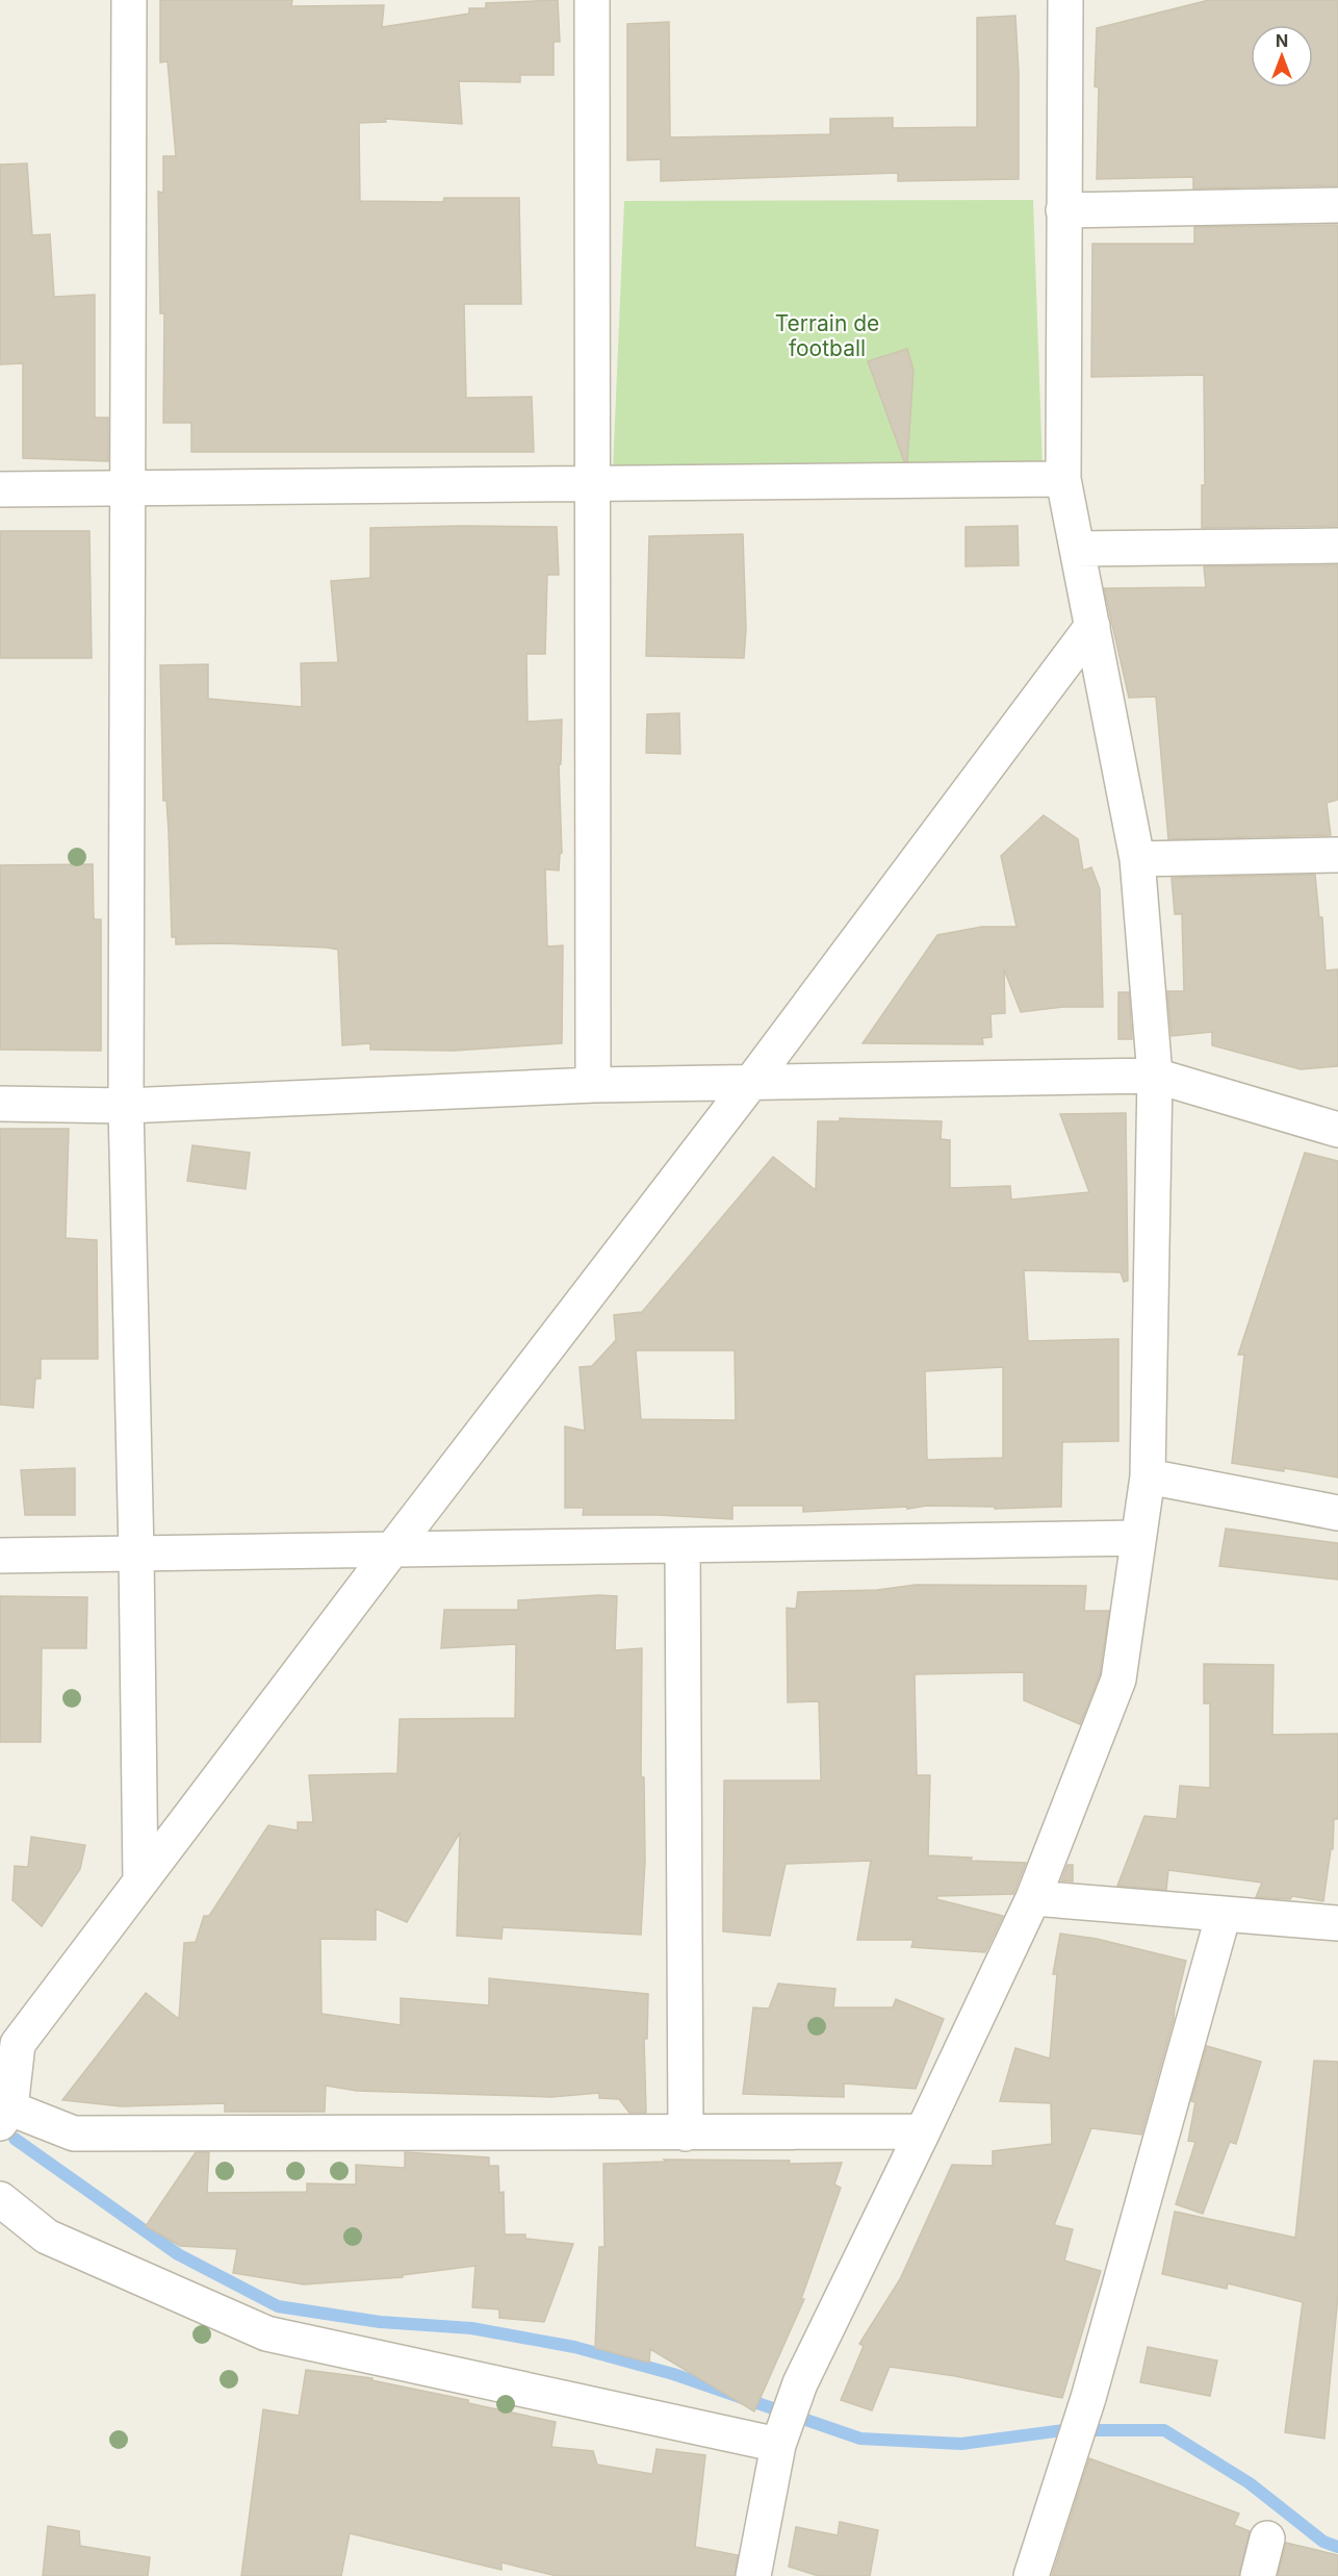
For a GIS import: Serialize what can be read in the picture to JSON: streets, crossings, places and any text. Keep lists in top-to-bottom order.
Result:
{
  "parks": ["Terrain de football"],
  "north": "top"
}
